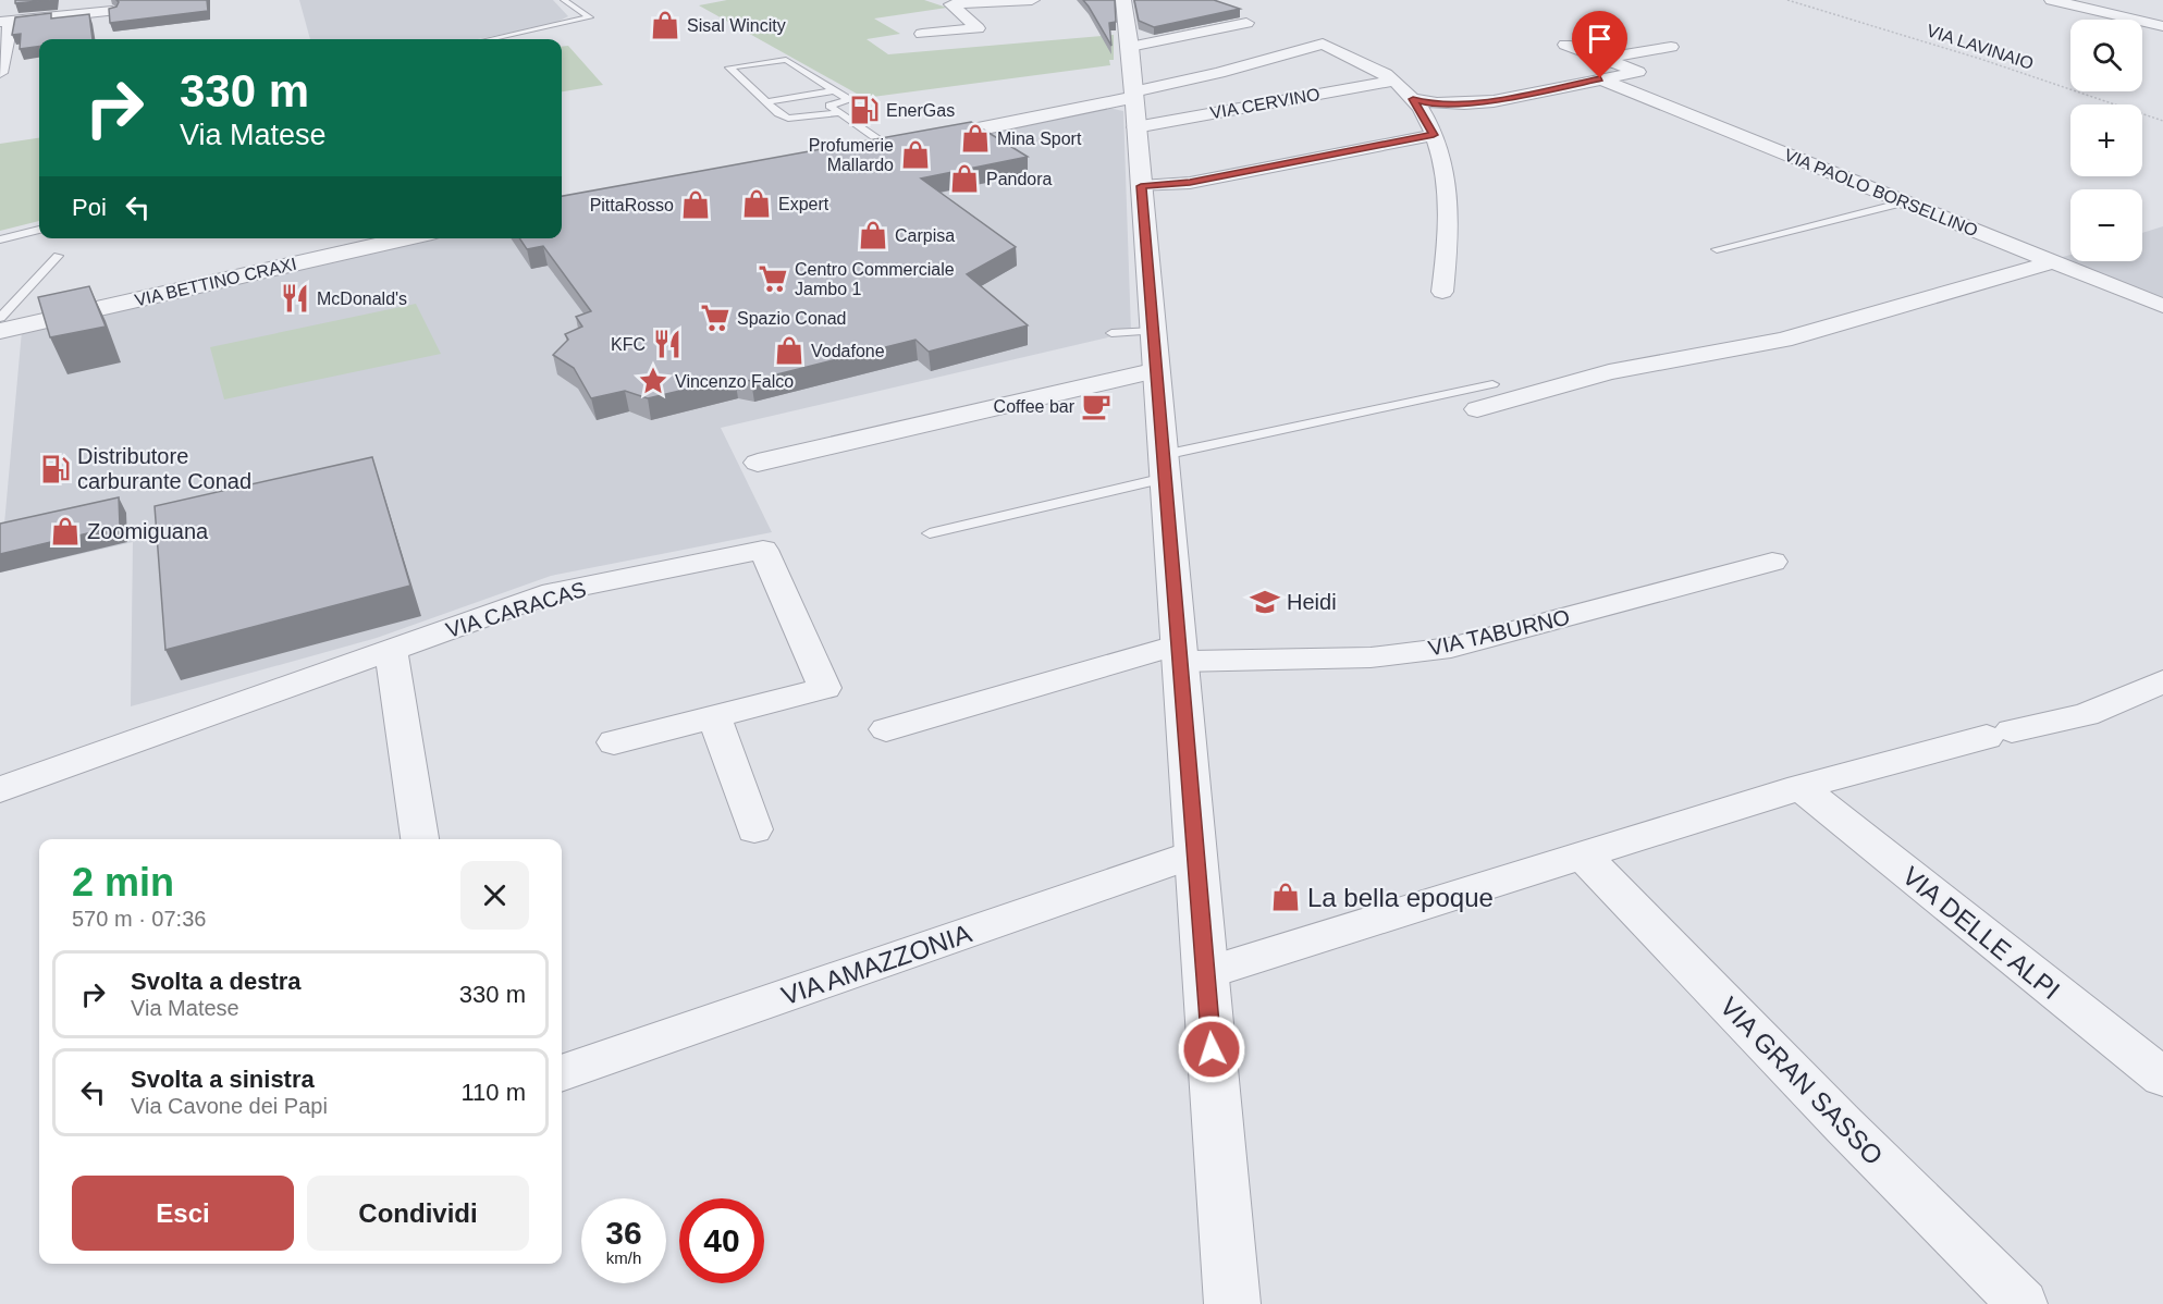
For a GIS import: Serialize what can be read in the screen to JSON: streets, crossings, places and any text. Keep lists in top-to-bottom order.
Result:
{
  "streets": {
    "street": [
      "VIA CERVINO",
      "VIA PAOLO BORSELLINO",
      "VIA BETTINO CRAXI",
      "VIA CARACAS",
      "VIA TABURNO",
      "VIA DELLE ALPI",
      "VIA AMAZZONIA",
      "VIA GRAN SASSO"
    ],
    "path": ["VIA LAVINAIO"]
  },
  "places": {
    "shop": [
      "Sisal Wincity",
      "Mina Sport",
      "Profumerie Mallardo",
      "Pandora",
      "Expert",
      "PittaRosso",
      "Carpisa",
      "Vodafone",
      "Zoomiguana",
      "La bella epoque"
    ],
    "fuel station": ["EnerGas", "Distributore carburante Conad"],
    "supermarket": ["Centro Commerciale Jambo 1", "Spazio Conad"],
    "restaurant": ["McDonald's", "KFC"],
    "place": ["Vincenzo Falco"],
    "cafe": ["Coffee bar"],
    "school or university": ["Heidi"]
  },
  "page": {
    "map_buttons": ["+", "−"],
    "turn": ["330 m", "Via Matese"],
    "then": "Poi",
    "heading": ["2 min", "570 m · 07:36"],
    "list": [
      {
        "name": "Svolta a destra",
        "note": "Via Matese",
        "value": "330 m"
      },
      {
        "name": "Svolta a sinistra",
        "note": "Via Cavone dei Papi",
        "value": "110 m"
      }
    ],
    "buttons": ["Esci", "Condividi"],
    "speed": "36 km/h",
    "limit": "40"
  }
}
